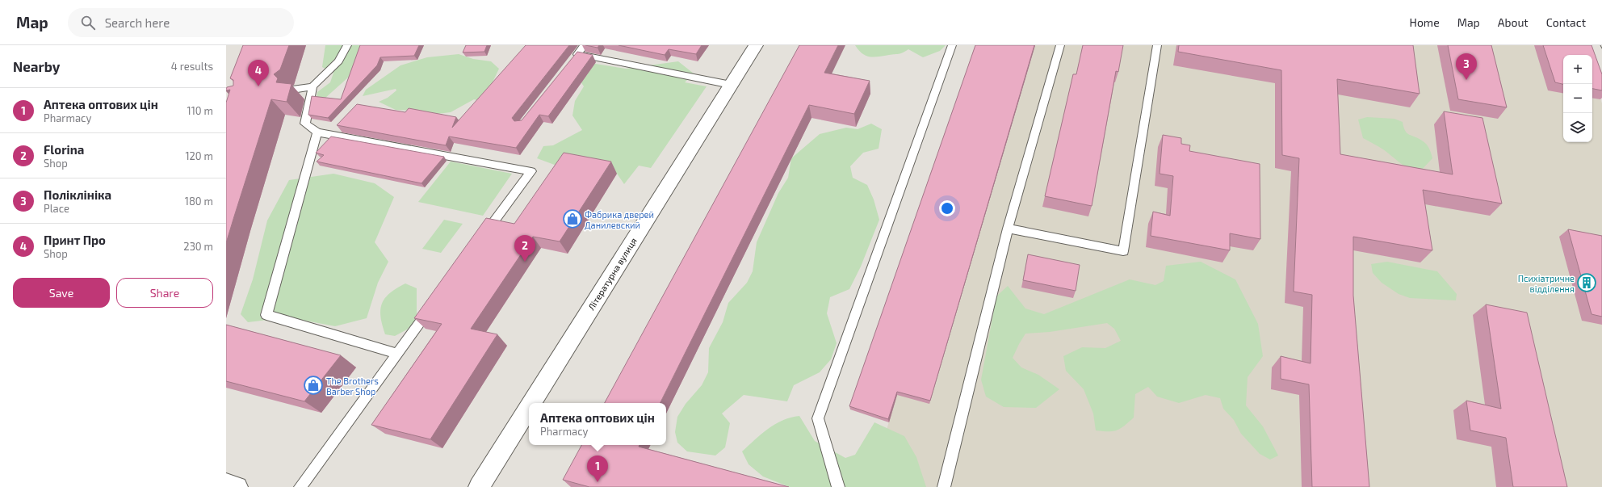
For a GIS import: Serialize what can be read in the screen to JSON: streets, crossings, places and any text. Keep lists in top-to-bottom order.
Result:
{
  "streets": {
    "street": ["Літературна вулиця"]
  },
  "places": {
    "shop": ["Фабрика дверей Данилевский", "The Brothers Barber Shop"],
    "building": ["Психіатричне відділення"]
  },
  "page": {
    "header": "Map",
    "search": "Search here",
    "nav": [
      "Home",
      "Map",
      "About",
      "Contact"
    ],
    "heading": ["Nearby", "4 results"],
    "pins": [
      "3",
      "4",
      "2",
      "1"
    ],
    "map_buttons": ["+", "−"],
    "list": [
      {
        "mark": "1",
        "name": "Аптека оптових цін",
        "note": "Pharmacy",
        "value": "110 m"
      },
      {
        "mark": "2",
        "name": "Florina",
        "note": "Shop",
        "value": "120 m"
      },
      {
        "mark": "3",
        "name": "Поліклініка",
        "note": "Place",
        "value": "180 m"
      },
      {
        "mark": "4",
        "name": "Принт Про",
        "note": "Shop",
        "value": "230 m"
      }
    ],
    "buttons": ["Save", "Share"],
    "popup": ["Аптека оптових цін", "Pharmacy"]
  }
}
